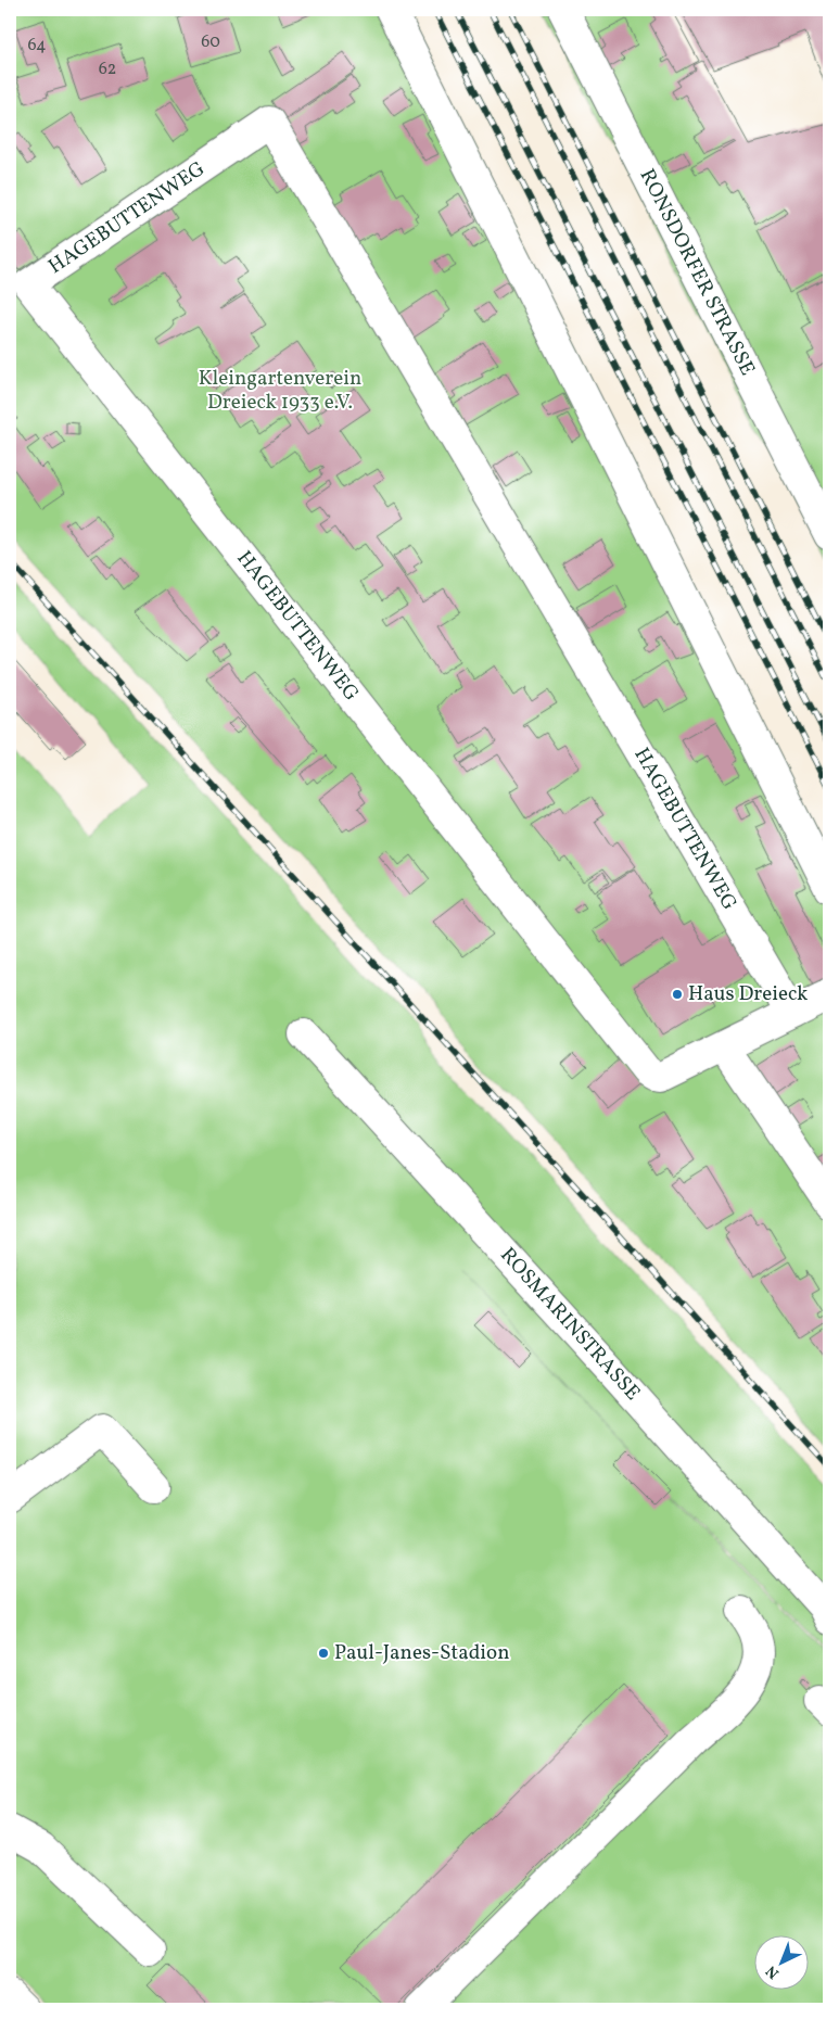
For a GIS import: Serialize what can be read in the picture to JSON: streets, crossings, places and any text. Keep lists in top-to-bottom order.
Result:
{
  "streets": {
    "street": ["HAGEBUTTENWEG", "RONSDORFER STRASSE", "ROSMARINSTRASSE"]
  },
  "parks": ["Kleingartenverein Dreieck 1933 e.V."],
  "places": ["Haus Dreieck", "Paul-Janes-Stadion"],
  "house_numbers": ["60", "64", "62"],
  "north": "bottom left"
}
